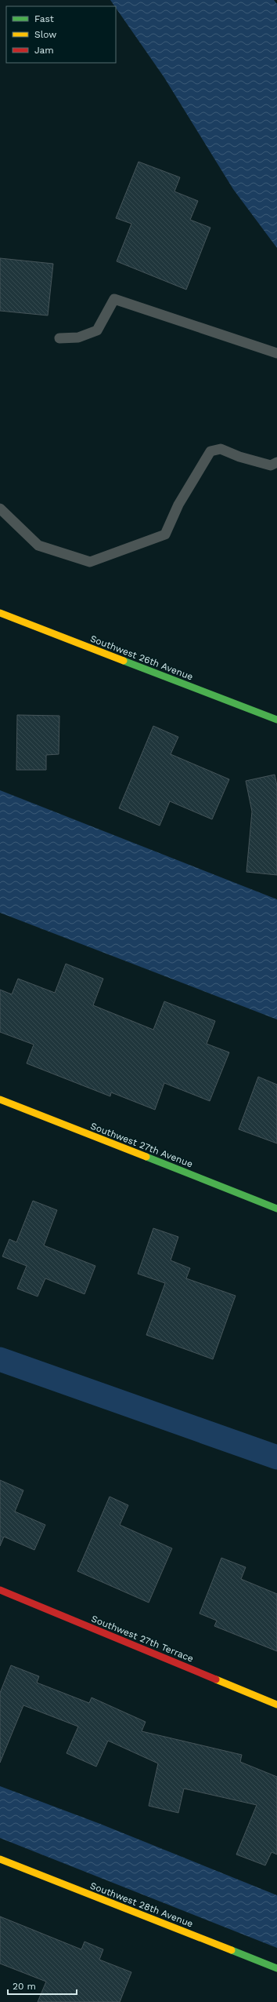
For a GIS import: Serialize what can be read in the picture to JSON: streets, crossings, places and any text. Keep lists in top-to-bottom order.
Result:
{
  "streets": {
    "street": [
      "Southwest 26th Avenue",
      "Southwest 27th Avenue",
      "Southwest 27th Terrace",
      "Southwest 28th Avenue"
    ]
  },
  "legend": ["Fast", "Slow", "Jam"],
  "scale_bar": "20 m"
}
